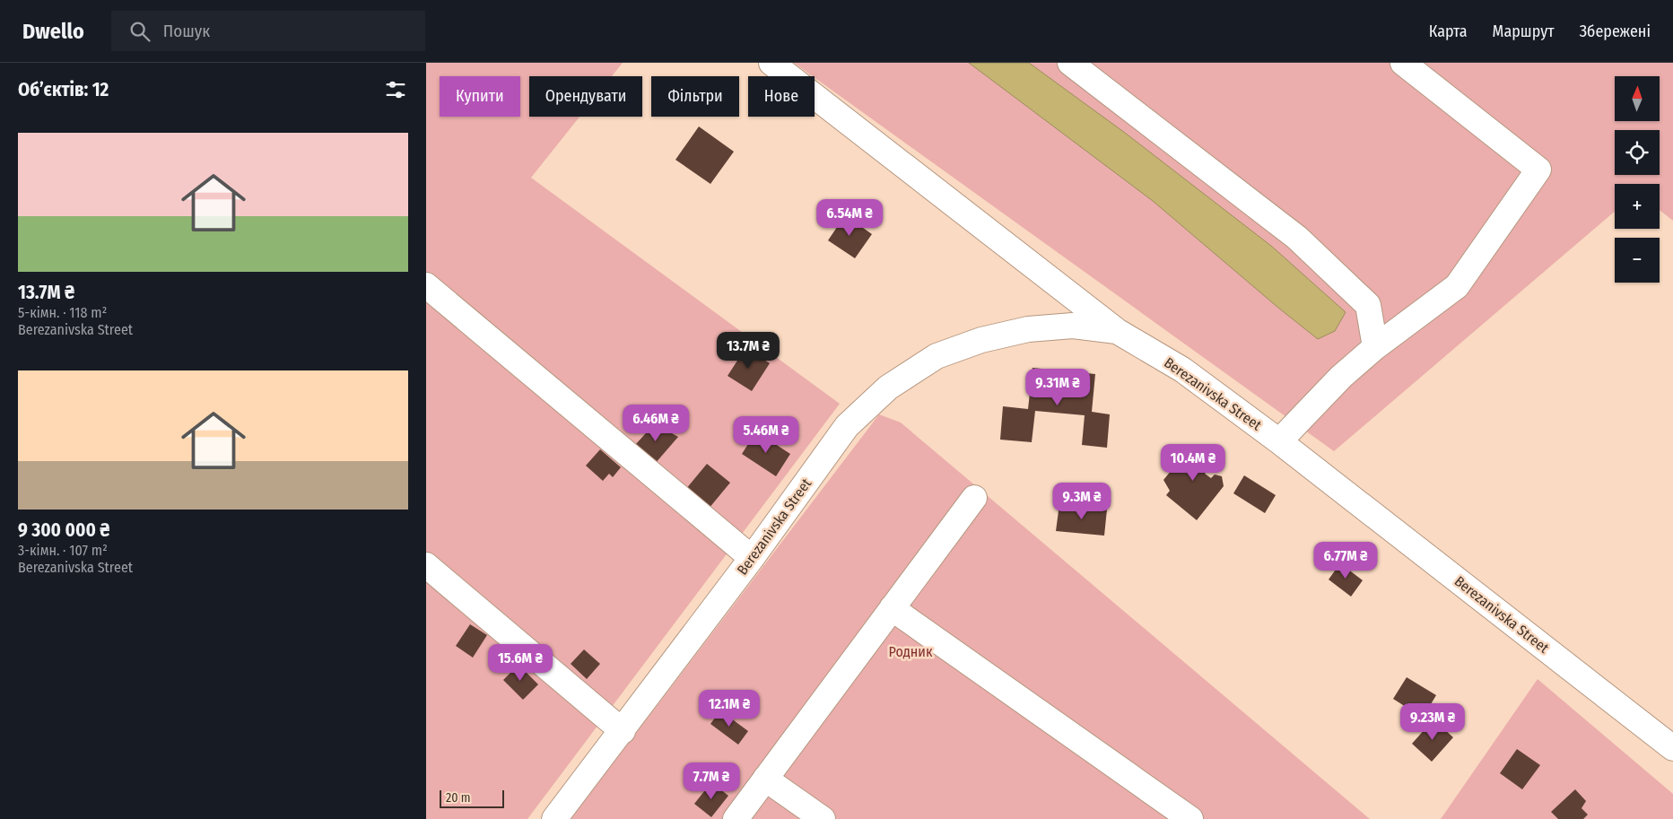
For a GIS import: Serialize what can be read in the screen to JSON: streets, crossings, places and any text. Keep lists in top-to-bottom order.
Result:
{
  "streets": {
    "street": ["Berezanivska Street"]
  },
  "parks": ["Родник"],
  "scale_bar": "20 m",
  "north": "top",
  "page": {
    "header": "Dwello",
    "search": "Пошук",
    "nav": ["Карта", "Маршрут", "Збережені"],
    "heading": "Об’єктів: 12",
    "map_buttons": ["+", "−"],
    "chip": [
      "Купити",
      "Орендувати",
      "Фільтри",
      "Нове"
    ],
    "list": [
      {
        "name": "13.7M ₴",
        "note": "5-кімн. · 118 m² · Berezanivska Street"
      },
      {
        "name": "9 300 000 ₴",
        "note": "3-кімн. · 107 m² · Berezanivska Street"
      }
    ],
    "price": [
      "6.54M ₴",
      "13.7M ₴",
      "9.31M ₴",
      "6.46M ₴",
      "5.46M ₴",
      "10.4M ₴",
      "9.3M ₴",
      "6.77M ₴",
      "15.6M ₴",
      "12.1M ₴",
      "9.23M ₴",
      "7.7M ₴"
    ],
    "scale": "20 m"
  }
}
